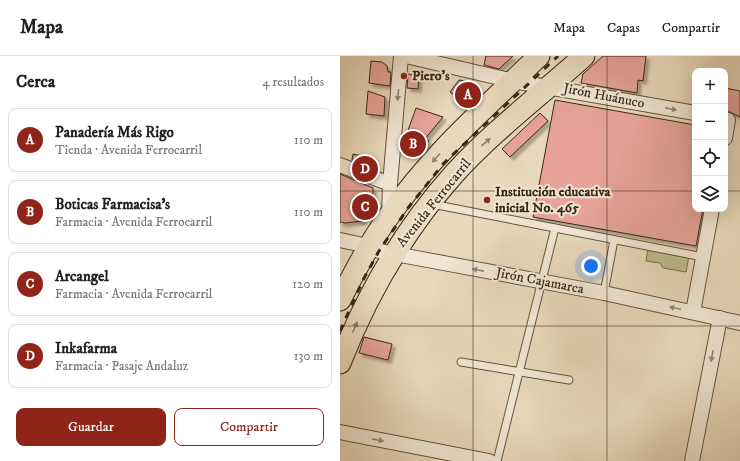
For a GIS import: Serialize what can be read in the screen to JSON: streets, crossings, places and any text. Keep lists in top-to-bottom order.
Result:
{
  "streets": {
    "main road": ["Avenida Ferrocarril"],
    "street": ["Jirón Huánuco", "Jirón Cajamarca"]
  },
  "crossings": [
    ["Jirón Huánuco", "Avenida Ferrocarril"],
    ["Avenida Ferrocarril", "Jirón Cajamarca"]
  ],
  "one_way": ["Jirón Huánuco", "Jirón Cajamarca"],
  "places": ["Piero's", "Institución educativa inicial No. 465"],
  "page": {
    "header": "Mapa",
    "nav": ["Mapa", "Capas", "Compartir"],
    "heading": ["Cerca", "4 resultados"],
    "map_buttons": ["+", "−"],
    "pins": [
      "A",
      "B",
      "D",
      "C"
    ],
    "list": [
      {
        "mark": "A",
        "name": "Panadería Más Rigo",
        "note": "Tienda · Avenida Ferrocarril",
        "value": "110 m"
      },
      {
        "mark": "B",
        "name": "Boticas Farmacisa's",
        "note": "Farmacia · Avenida Ferrocarril",
        "value": "110 m"
      },
      {
        "mark": "C",
        "name": "Arcangel",
        "note": "Farmacia · Avenida Ferrocarril",
        "value": "120 m"
      },
      {
        "mark": "D",
        "name": "Inkafarma",
        "note": "Farmacia · Pasaje Andaluz",
        "value": "130 m"
      }
    ],
    "buttons": ["Guardar", "Compartir"]
  }
}
